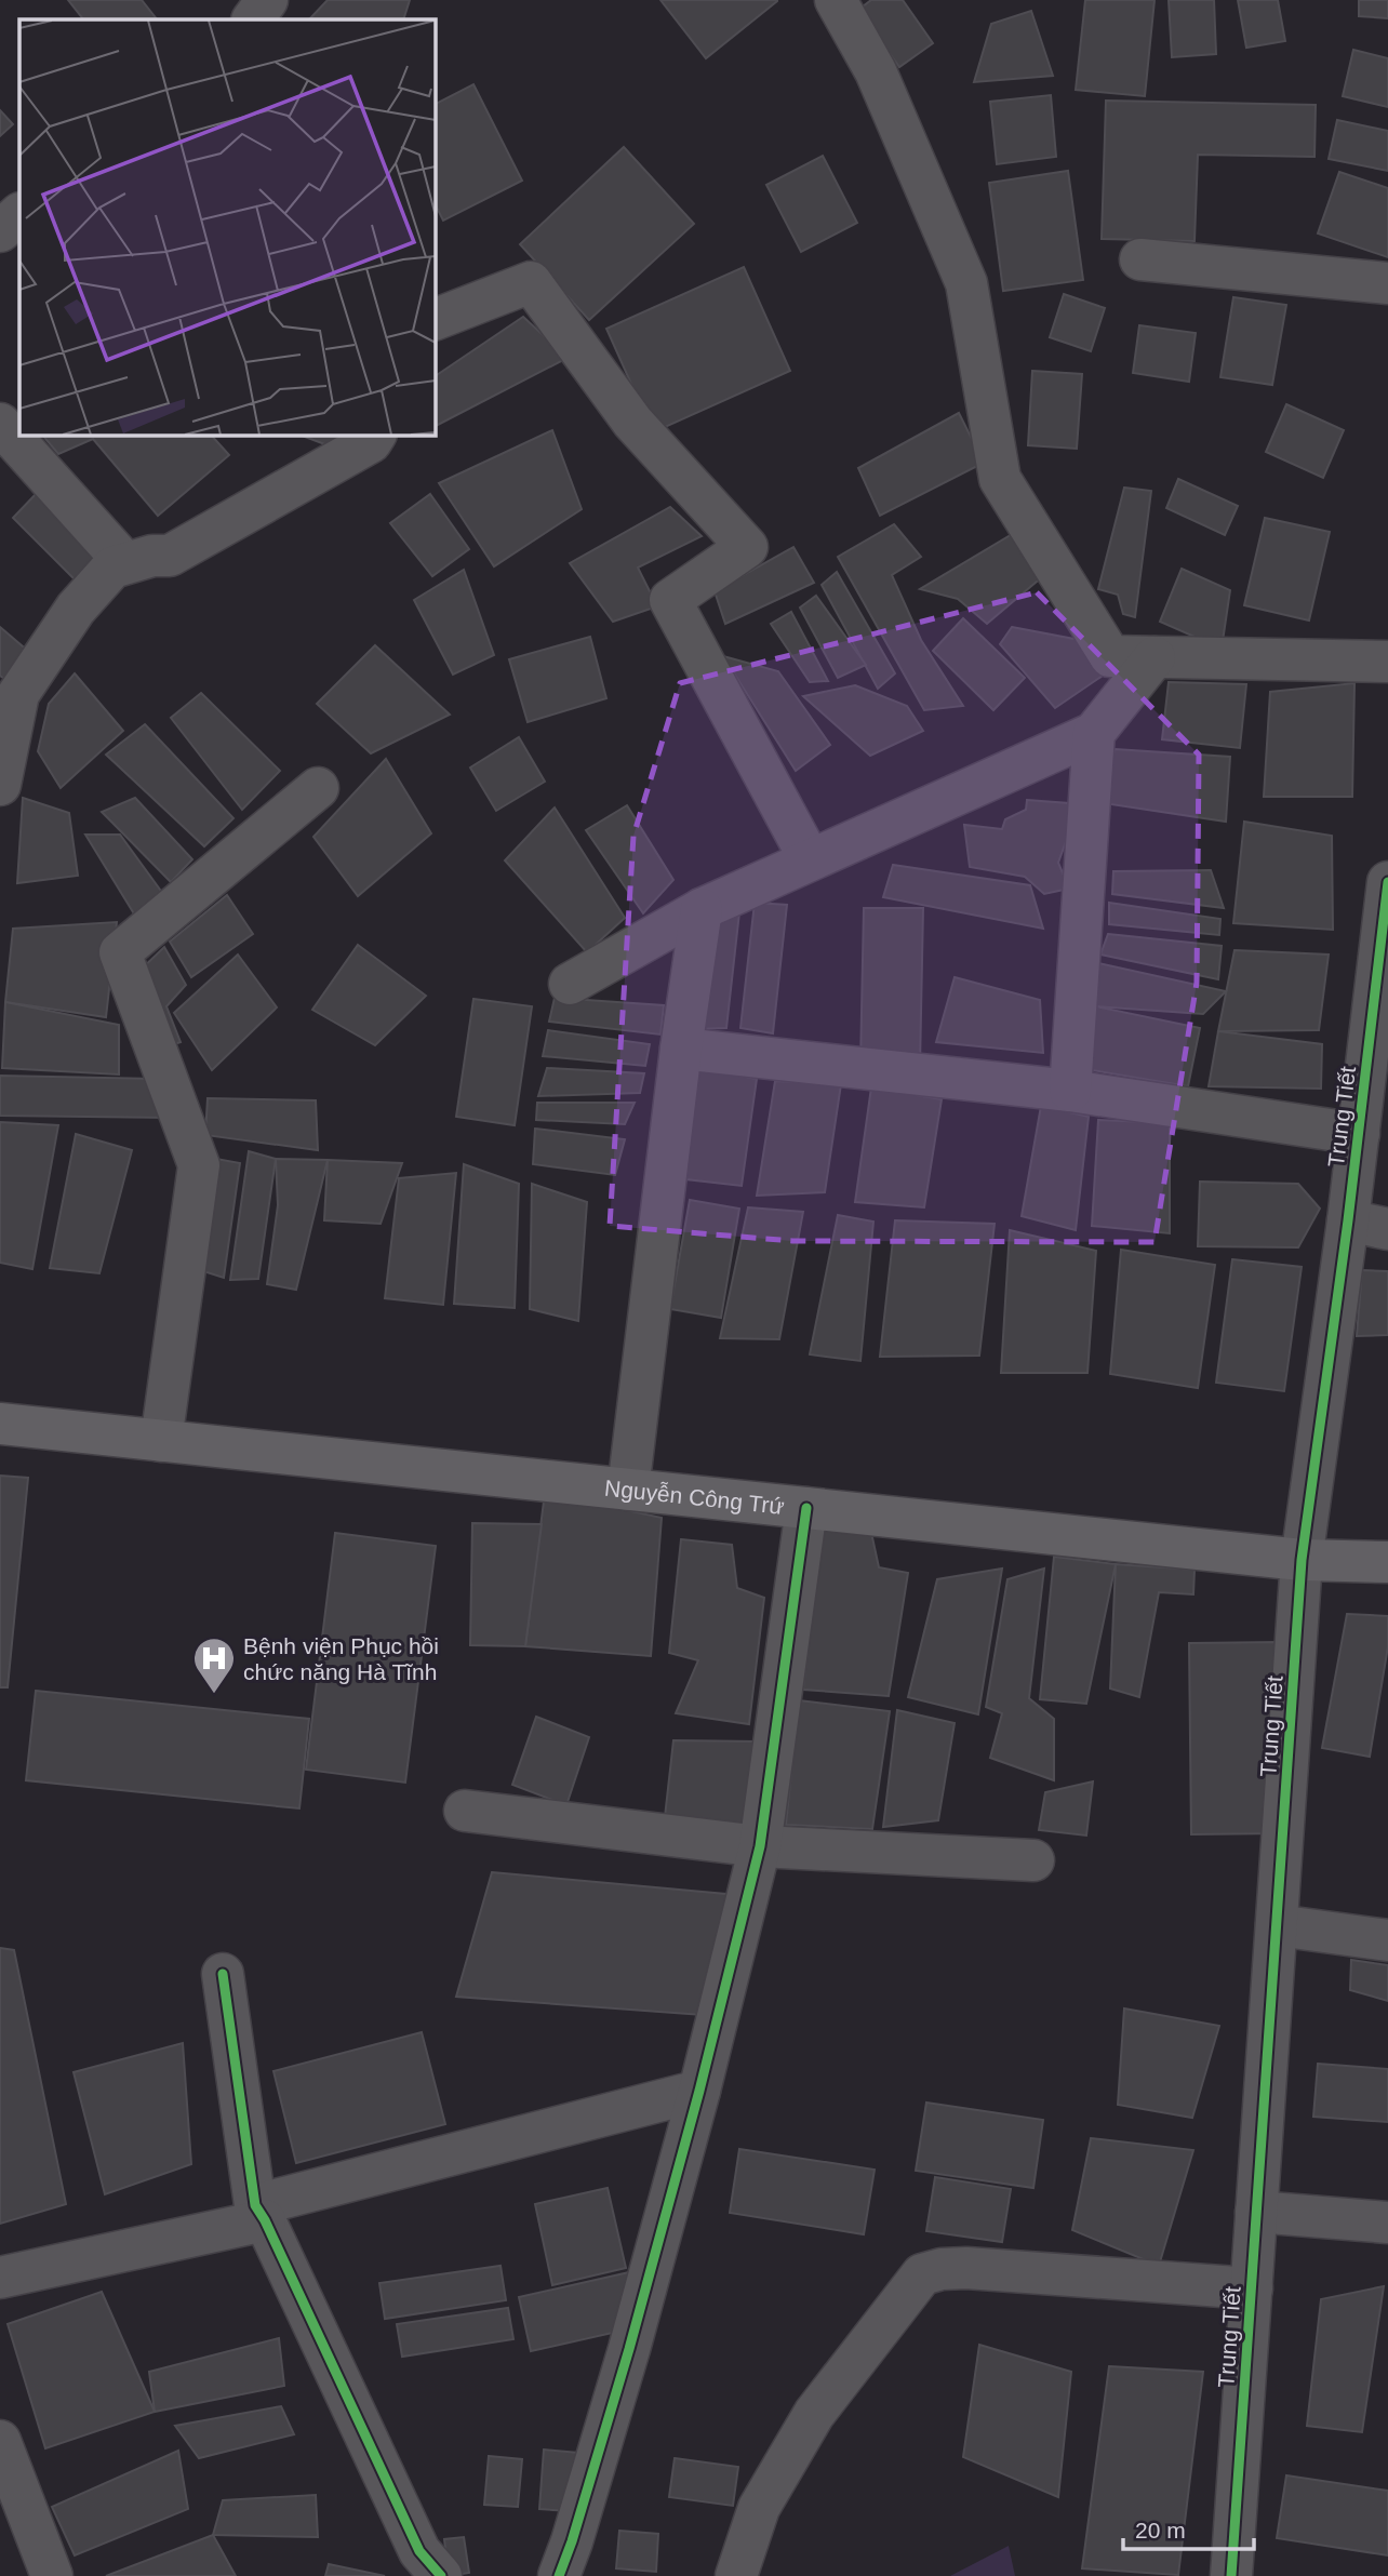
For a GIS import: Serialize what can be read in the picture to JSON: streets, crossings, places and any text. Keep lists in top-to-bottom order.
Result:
{
  "streets": {
    "main road": ["Nguyễn Công Trứ"],
    "street": ["Trung Tiết"]
  },
  "crossings": [
    ["Trung Tiết", "Nguyễn Công Trứ"]
  ],
  "places": {
    "hospital": ["Bệnh viện Phục hồi chức năng Hà Tĩnh"]
  },
  "scale_bar": "20 m"
}
